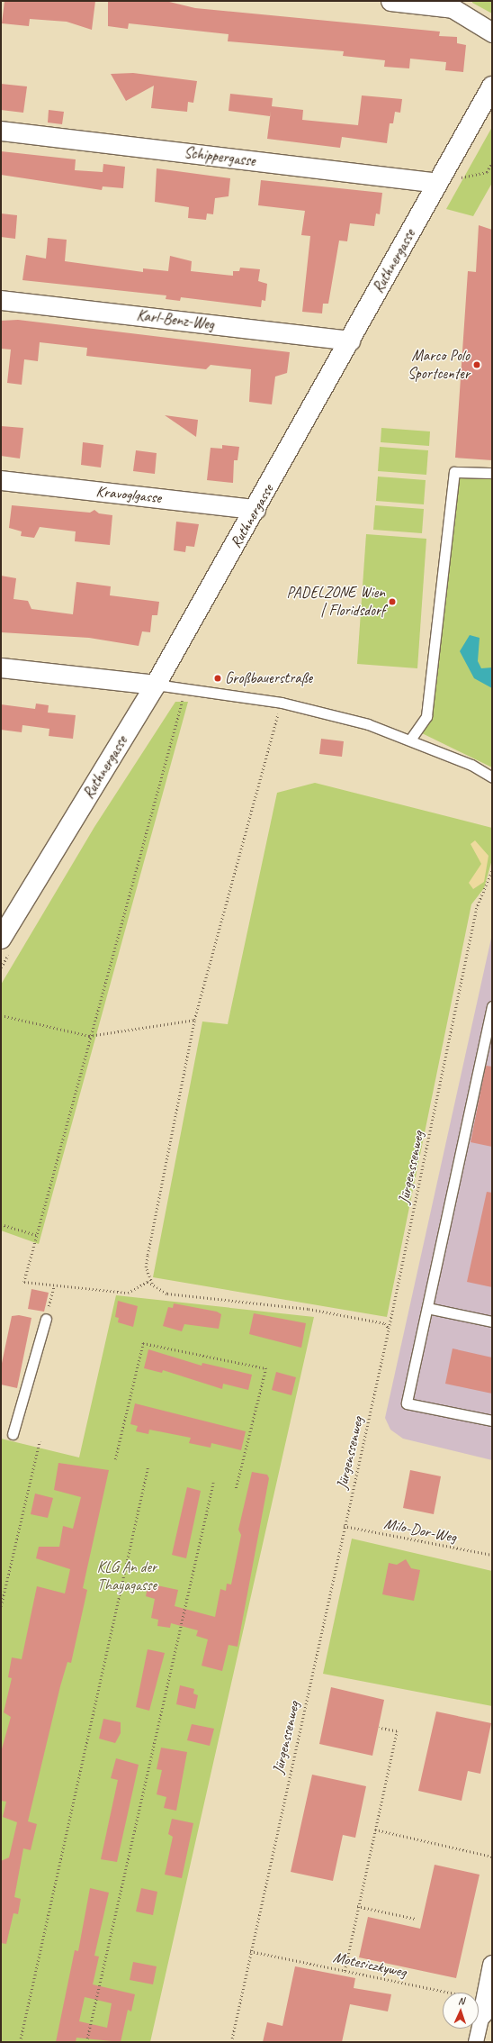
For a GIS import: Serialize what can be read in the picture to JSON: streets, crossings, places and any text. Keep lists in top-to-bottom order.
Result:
{
  "streets": {
    "street": [
      "Schippergasse",
      "Ruthnergasse",
      "Karl-Benz-Weg",
      "Kravoglgasse"
    ],
    "path": ["Jürgenssenweg", "Milo-Dor-Weg", "Motesiczkyweg"]
  },
  "crossings": [
    ["Schippergasse", "Ruthnergasse"],
    ["Ruthnergasse", "Karl-Benz-Weg"],
    ["Ruthnergasse", "Kravoglgasse"],
    ["Jürgenssenweg", "Milo-Dor-Weg"],
    ["Jürgenssenweg", "Motesiczkyweg"]
  ],
  "parks": ["KLG An der Thayagasse"],
  "places": ["Marco Polo Sportcenter", "PADELZONE Wien | Floridsdorf", "Großbauerstraße"],
  "north": "top"
}
